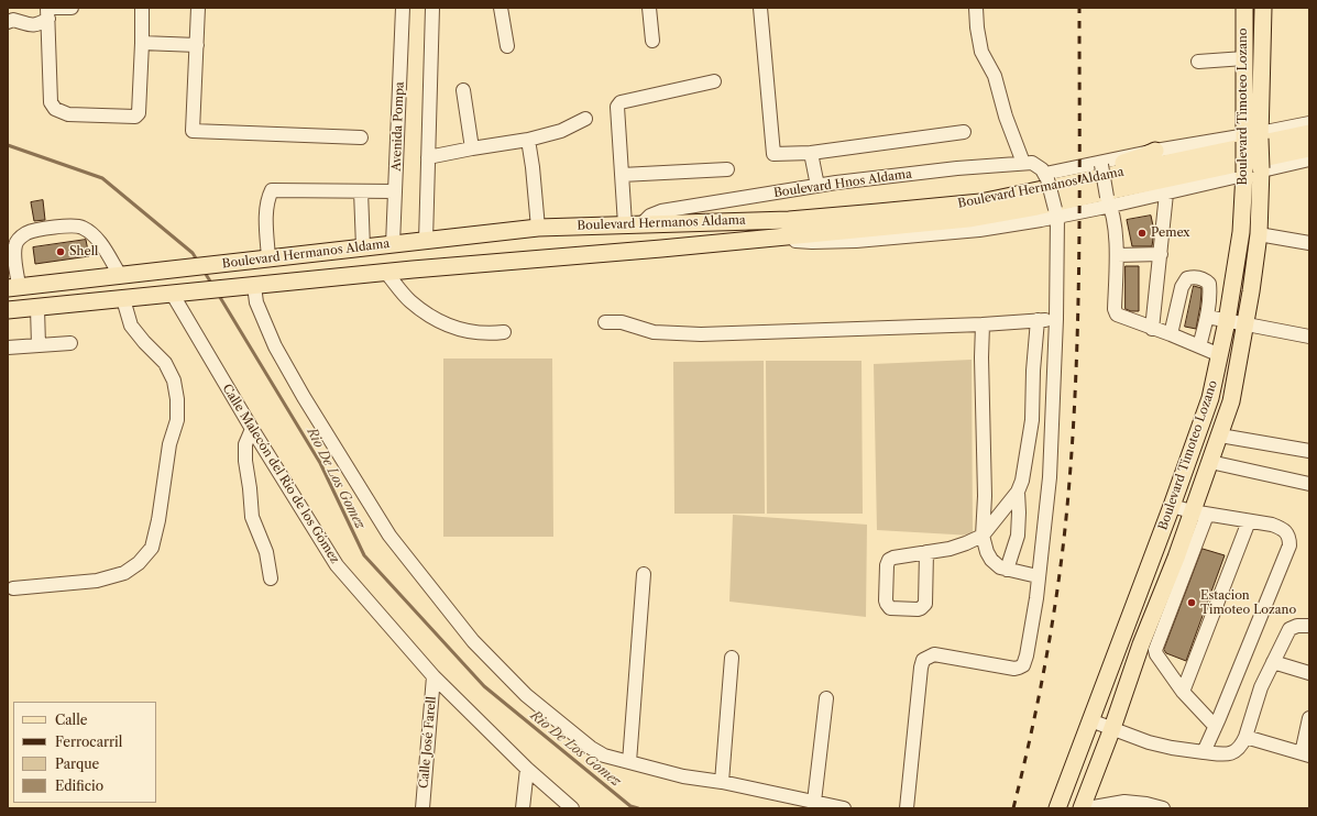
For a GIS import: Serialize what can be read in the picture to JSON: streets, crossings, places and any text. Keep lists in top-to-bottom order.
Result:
{
  "streets": {
    "main road": ["Boulevard Timoteo Lozano", "Boulevard Hermanos Aldama"],
    "street": [
      "Avenida Pompa",
      "Boulevard Hnos Aldama",
      "Calle Malecón del Río de los Gómez",
      "Calle José Farell"
    ]
  },
  "crossings": [
    ["Avenida Pompa", "Boulevard Hermanos Aldama"],
    ["Boulevard Hnos Aldama", "Boulevard Hermanos Aldama"],
    ["Boulevard Hermanos Aldama", "Calle Malecón del Río de los Gómez"],
    ["Calle Malecón del Río de los Gómez", "Calle José Farell"]
  ],
  "water": ["Rio De Los Gomez"],
  "places": ["Pemex", "Shell", "Estacion Timoteo Lozano"],
  "legend": [
    "Calle",
    "Ferrocarril",
    "Parque",
    "Edificio"
  ]
}
